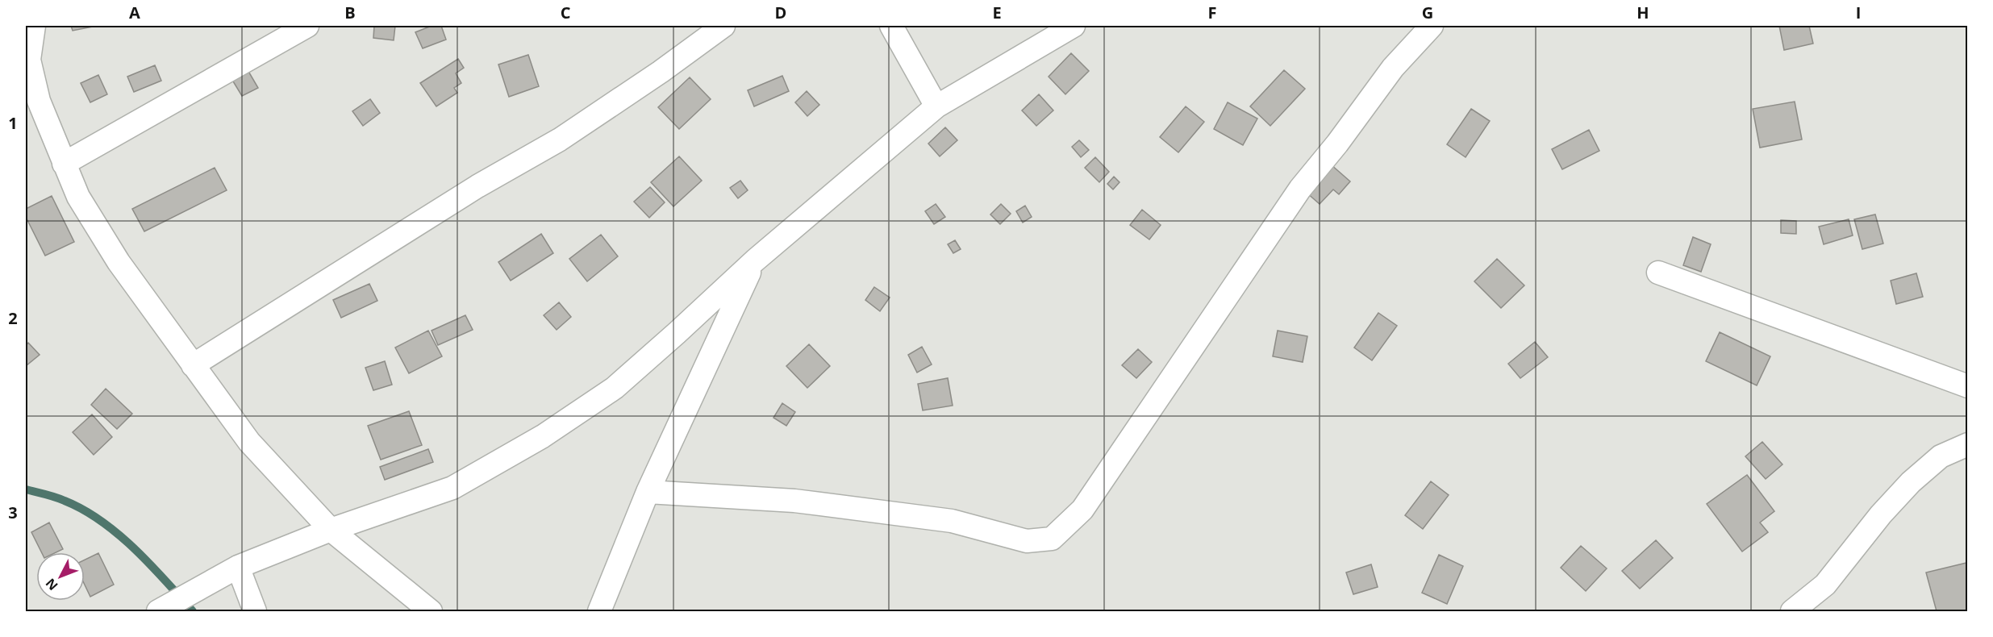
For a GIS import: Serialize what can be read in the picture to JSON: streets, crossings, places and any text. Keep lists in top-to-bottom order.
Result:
{
  "north": "bottom left",
  "grid": {
    "columns": [
      "A",
      "B",
      "C",
      "D",
      "E",
      "F",
      "G",
      "H",
      "I"
    ],
    "rows": ["1", "2", "3"]
  }
}
